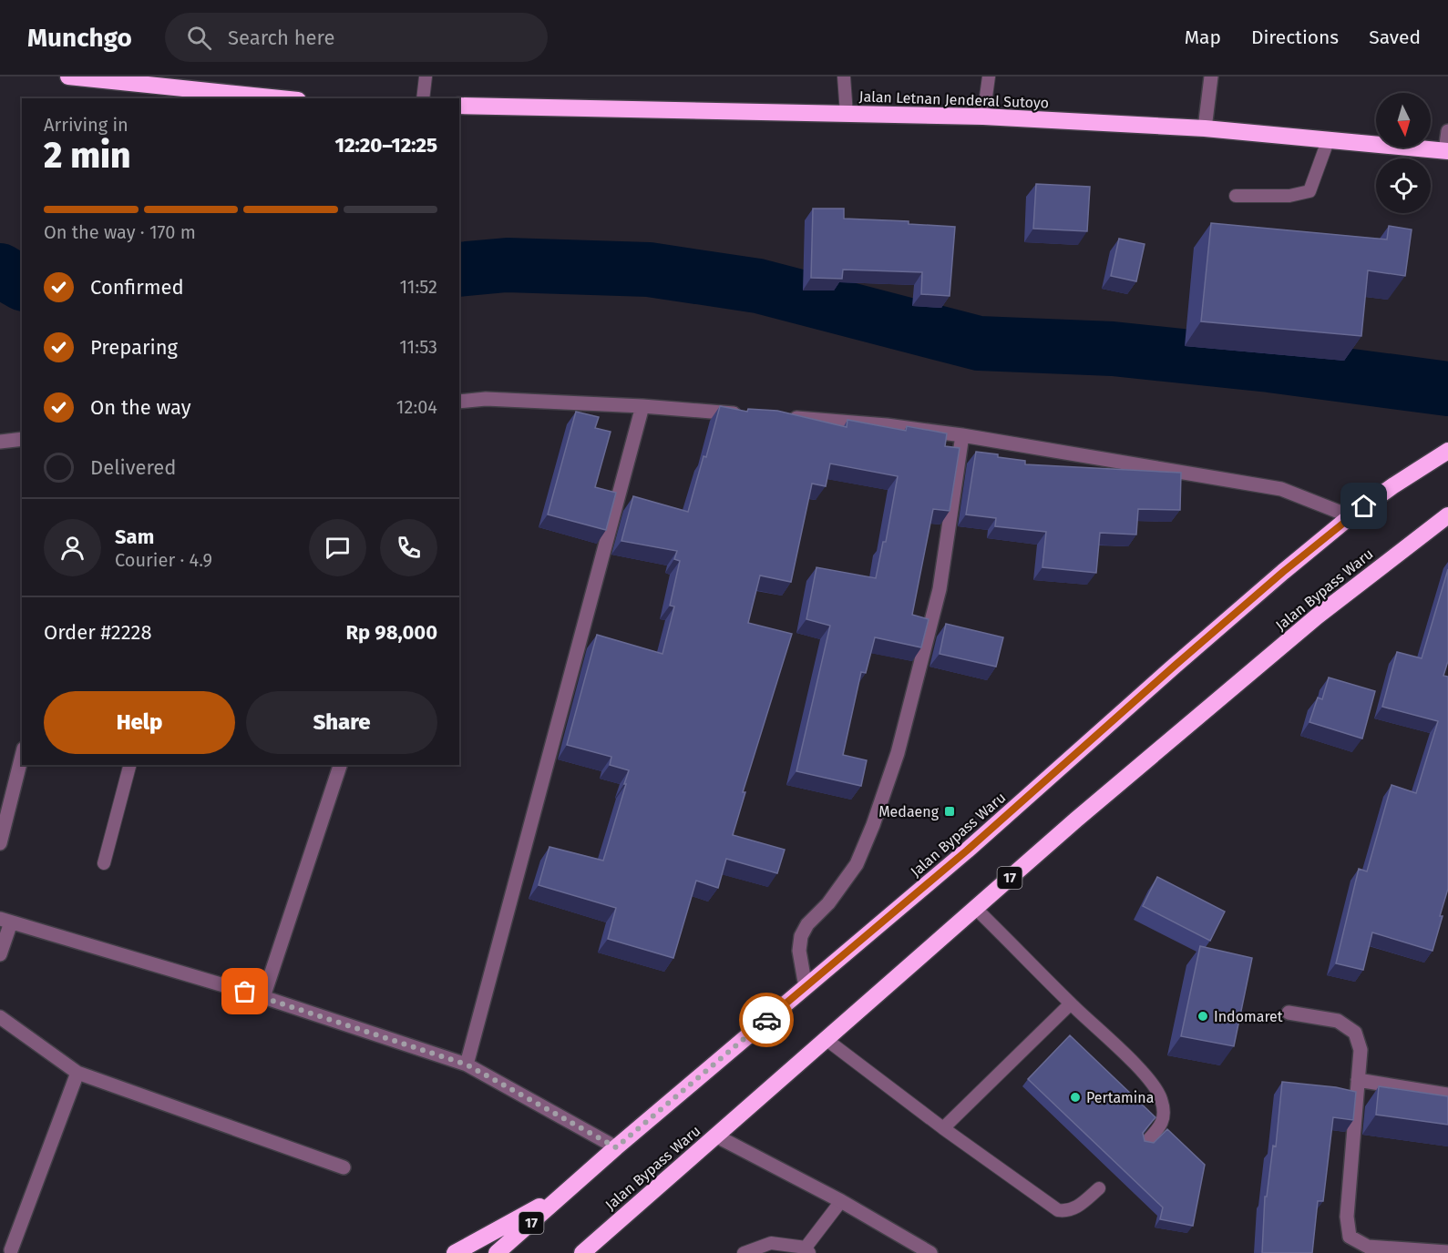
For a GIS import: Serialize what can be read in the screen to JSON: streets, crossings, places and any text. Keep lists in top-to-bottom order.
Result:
{
  "streets": {
    "highway": ["Jalan Letnan Jenderal Sutoyo", "Jalan Bypass Waru", "17"]
  },
  "places": {
    "transit": ["Medaeng"],
    "other": ["Indomaret", "Pertamina"]
  },
  "north": "bottom",
  "page": {
    "header": "Munchgo",
    "search": "Search here",
    "nav": ["Map", "Directions", "Saved"],
    "heading": ["2 min", "Arriving in", "12:20–12:25"],
    "panel": [
      "Sam",
      "Courier · 4.9",
      "Order #2228",
      "Rp 98,000"
    ],
    "bar": "On the way · 170 m",
    "list": [
      ["Confirmed", "11:52"],
      ["Preparing", "11:53"],
      ["On the way", "12:04"],
      "Delivered"
    ],
    "buttons": ["Help", "Share"]
  }
}
